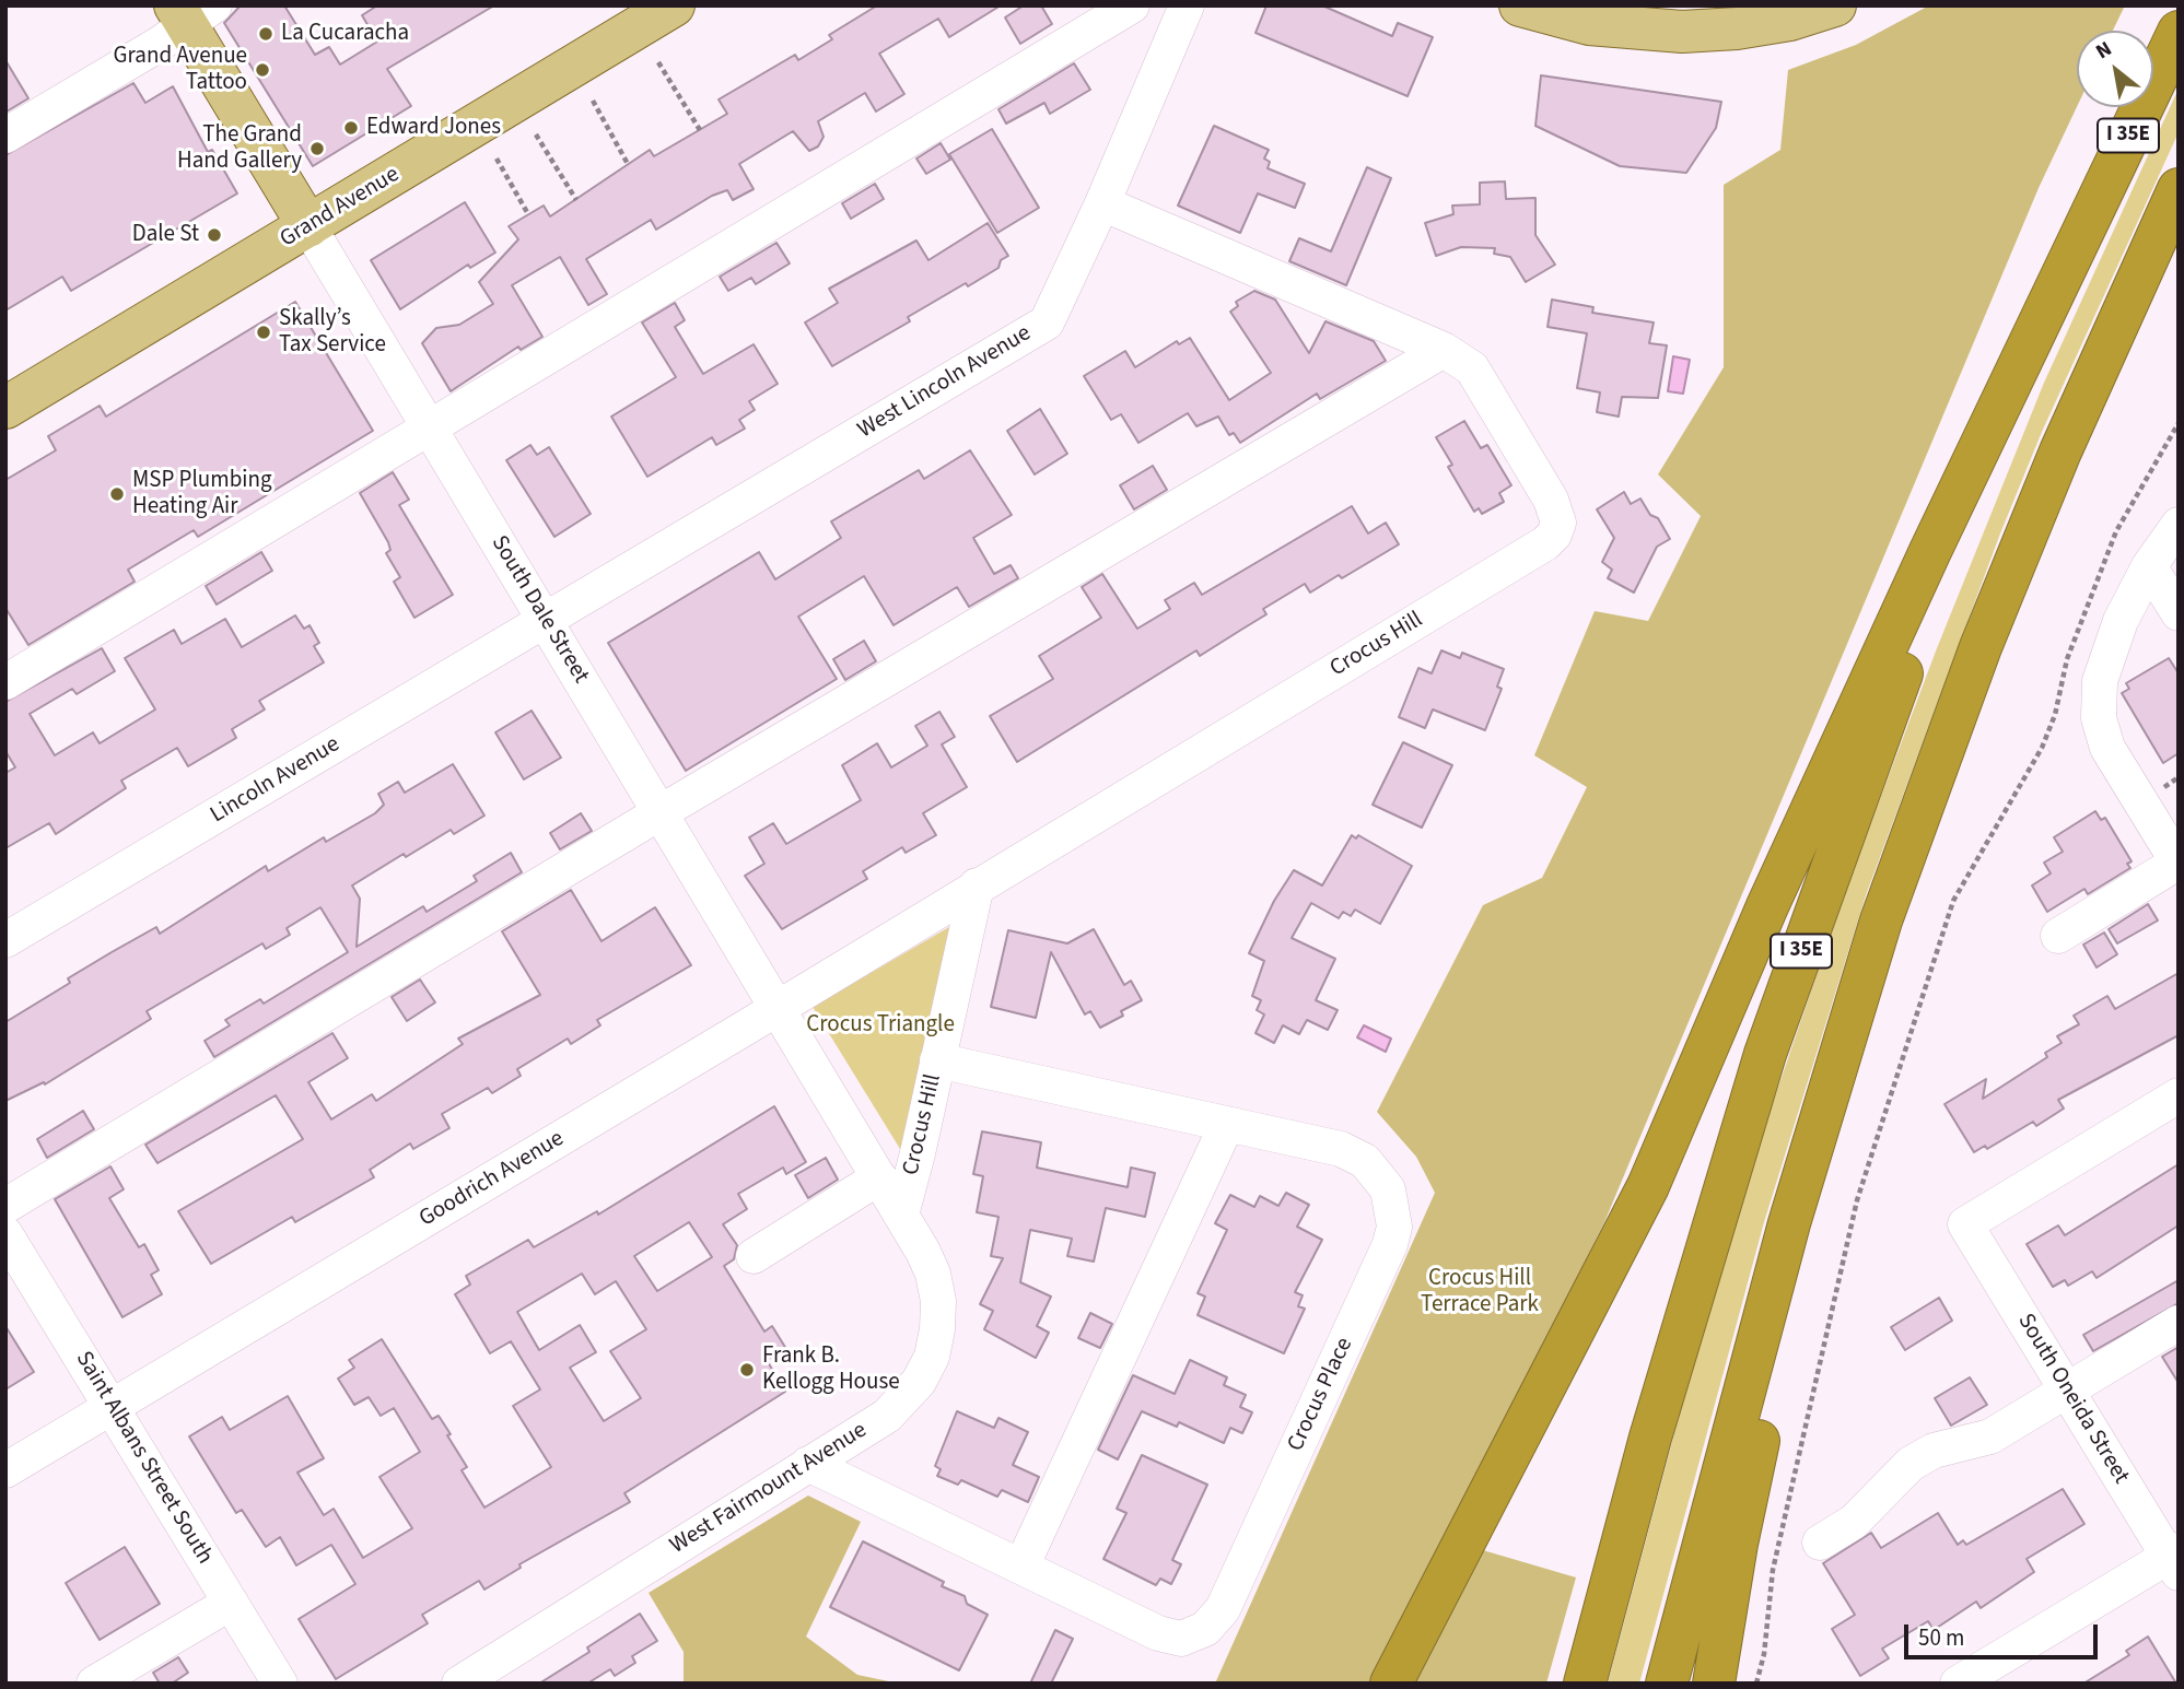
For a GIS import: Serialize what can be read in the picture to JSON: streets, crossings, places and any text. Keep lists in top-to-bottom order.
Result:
{
  "streets": {
    "highway": ["I 35E"],
    "main road": ["Grand Avenue", "South Dale Street"],
    "street": [
      "West Lincoln Avenue",
      "Crocus Hill",
      "Lincoln Avenue",
      "Goodrich Avenue",
      "Crocus Place",
      "South Oneida Street",
      "Saint Albans Street South",
      "West Fairmount Avenue"
    ]
  },
  "crossings": [
    ["Grand Avenue", "South Dale Street"],
    ["West Lincoln Avenue", "South Dale Street"],
    ["West Lincoln Avenue", "Crocus Hill"],
    ["West Lincoln Avenue", "Lincoln Avenue"],
    ["South Dale Street", "Crocus Hill"],
    ["South Dale Street", "Lincoln Avenue"],
    ["South Dale Street", "Goodrich Avenue"],
    ["South Dale Street", "West Fairmount Avenue"],
    ["Crocus Hill", "Goodrich Avenue"],
    ["Crocus Hill", "Crocus Place"],
    ["Crocus Hill", "West Fairmount Avenue"],
    ["Goodrich Avenue", "Saint Albans Street South"],
    ["Crocus Place", "West Fairmount Avenue"]
  ],
  "parks": ["Crocus Triangle", "Crocus Hill Terrace Park"],
  "places": [
    "La Cucaracha",
    "Grand Avenue Tattoo",
    "Edward Jones",
    "The Grand Hand Gallery",
    "Dale St",
    "Skally’s Tax Service",
    "MSP Plumbing Heating Air",
    "Frank B. Kellogg House"
  ],
  "scale_bar": "50 m",
  "north": "top left"
}
